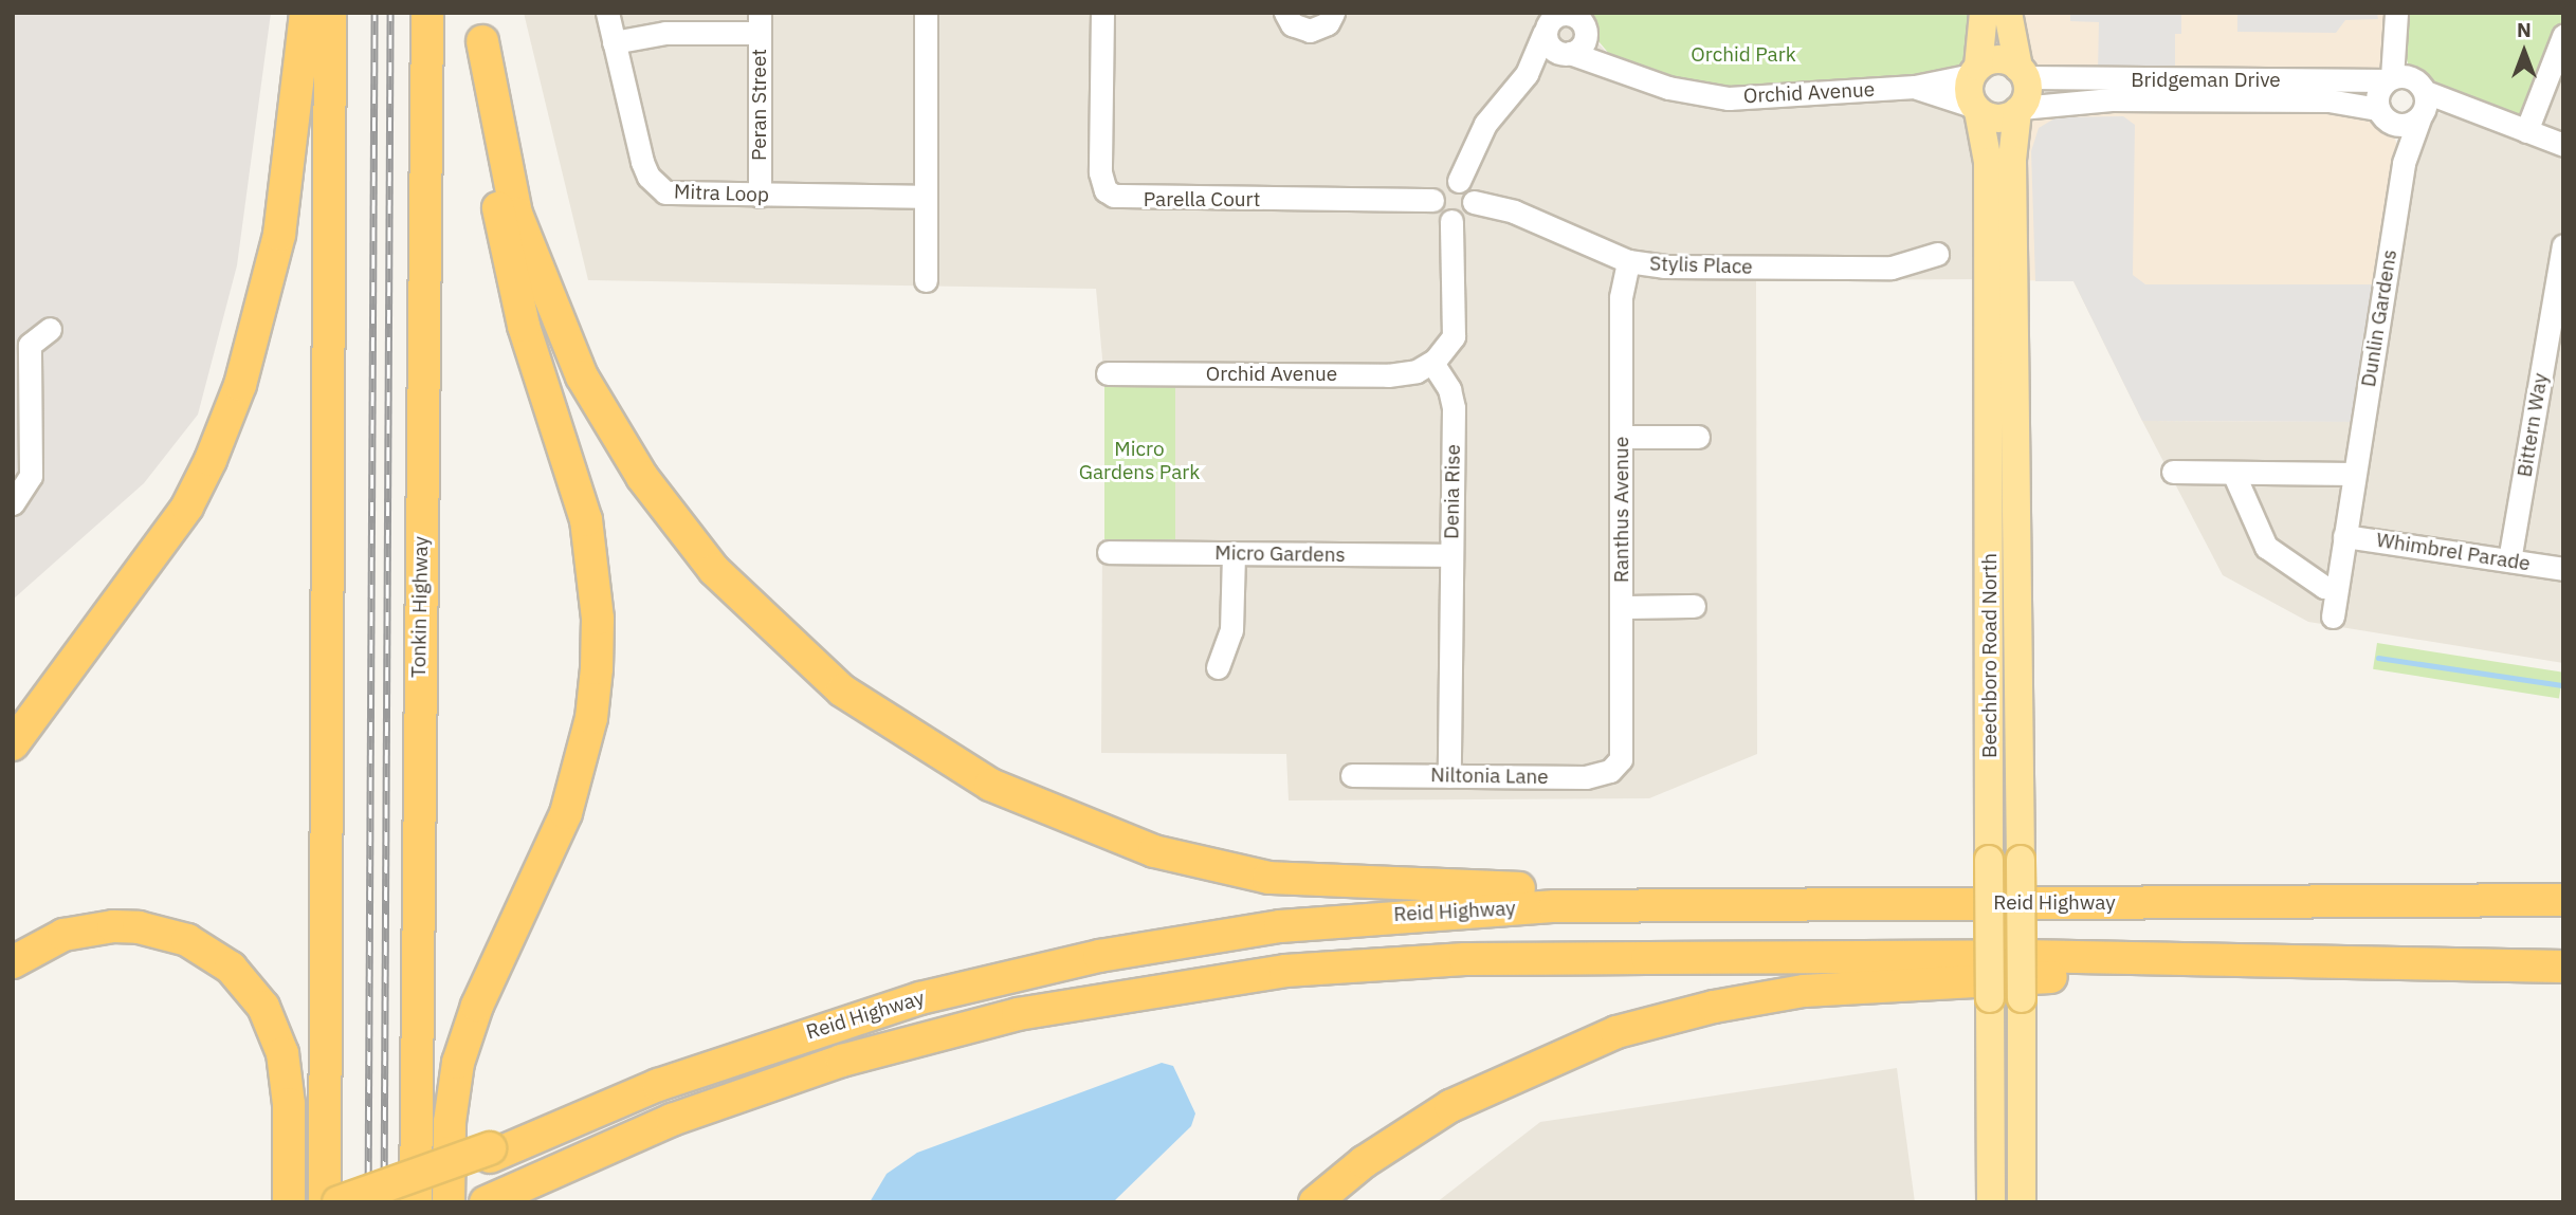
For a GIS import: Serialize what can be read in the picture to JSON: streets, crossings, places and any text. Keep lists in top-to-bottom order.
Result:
{
  "streets": {
    "highway": ["Tonkin Highway", "Reid Highway"],
    "main road": ["Beechboro Road North"],
    "street": [
      "Bridgeman Drive",
      "Orchid Avenue",
      "Peran Street",
      "Mitra Loop",
      "Parella Court",
      "Stylis Place",
      "Dunlin Gardens",
      "Bittern Way",
      "Denia Rise",
      "Ranthus Avenue",
      "Whimbrel Parade",
      "Micro Gardens",
      "Niltonia Lane"
    ]
  },
  "crossings": [
    ["Bridgeman Drive", "Orchid Avenue"],
    ["Bridgeman Drive", "Dunlin Gardens"],
    ["Bridgeman Drive", "Beechboro Road North"],
    ["Orchid Avenue", "Denia Rise"],
    ["Orchid Avenue", "Beechboro Road North"],
    ["Peran Street", "Mitra Loop"],
    ["Parella Court", "Stylis Place"],
    ["Stylis Place", "Ranthus Avenue"],
    ["Dunlin Gardens", "Whimbrel Parade"],
    ["Bittern Way", "Whimbrel Parade"],
    ["Denia Rise", "Micro Gardens"],
    ["Denia Rise", "Niltonia Lane"],
    ["Ranthus Avenue", "Niltonia Lane"]
  ],
  "parks": ["Orchid Park", "Micro Gardens Park"],
  "north": "top"
}
